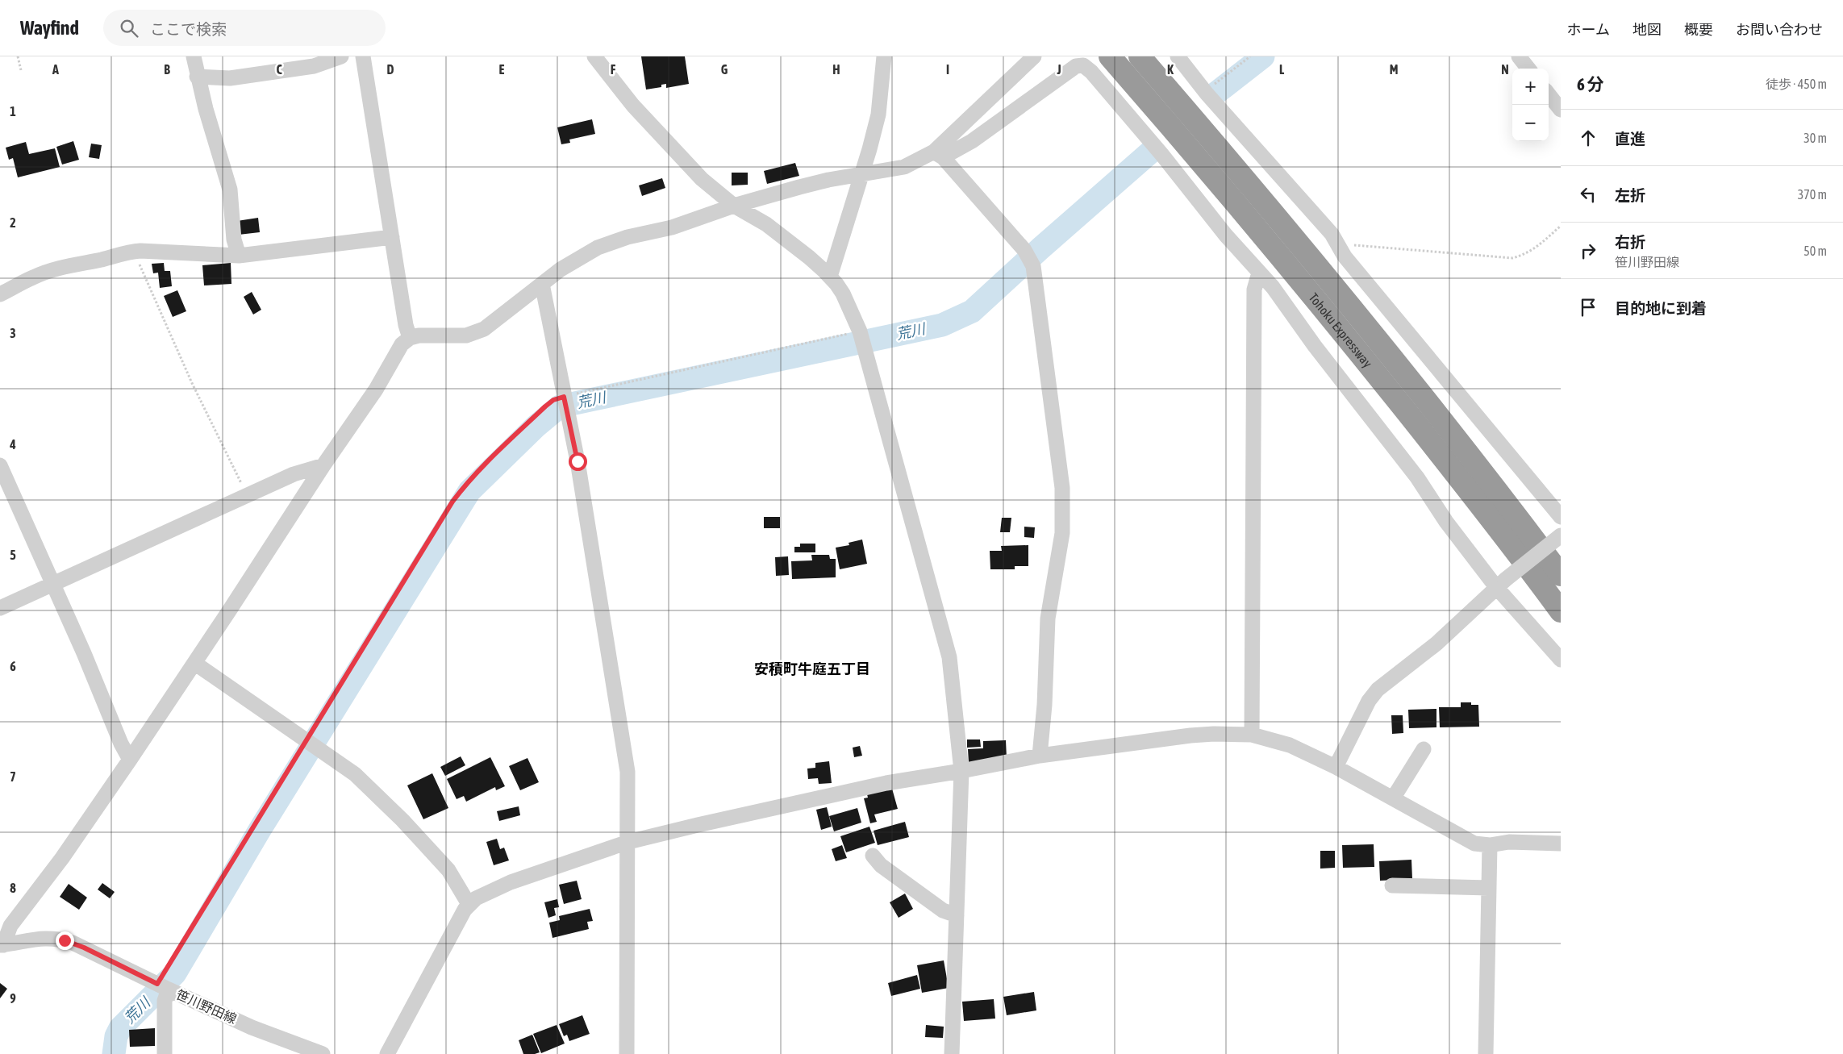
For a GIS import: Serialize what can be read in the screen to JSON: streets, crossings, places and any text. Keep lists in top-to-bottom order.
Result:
{
  "streets": {
    "highway": ["Tohoku Expressway"],
    "street": ["笹川野田線"]
  },
  "districts": ["安積町牛庭五丁目"],
  "water": ["荒川"],
  "page": {
    "header": "Wayfind",
    "search": "ここで検索",
    "nav": [
      "ホーム",
      "地図",
      "概要",
      "お問い合わせ"
    ],
    "heading": ["6 分", "徒歩 · 450 m"],
    "map_buttons": ["+", "−"],
    "list": [
      ["直進", "30 m"],
      ["左折", "370 m"],
      ["右折", "笹川野田線", "50 m"],
      "目的地に到着"
    ]
  },
  "grid": {
    "columns": [
      "A",
      "B",
      "C",
      "D",
      "E",
      "F",
      "G",
      "H",
      "I",
      "J",
      "K",
      "L",
      "M",
      "N"
    ],
    "rows": [
      "1",
      "2",
      "3",
      "4",
      "5",
      "6",
      "7",
      "8",
      "9"
    ]
  }
}
